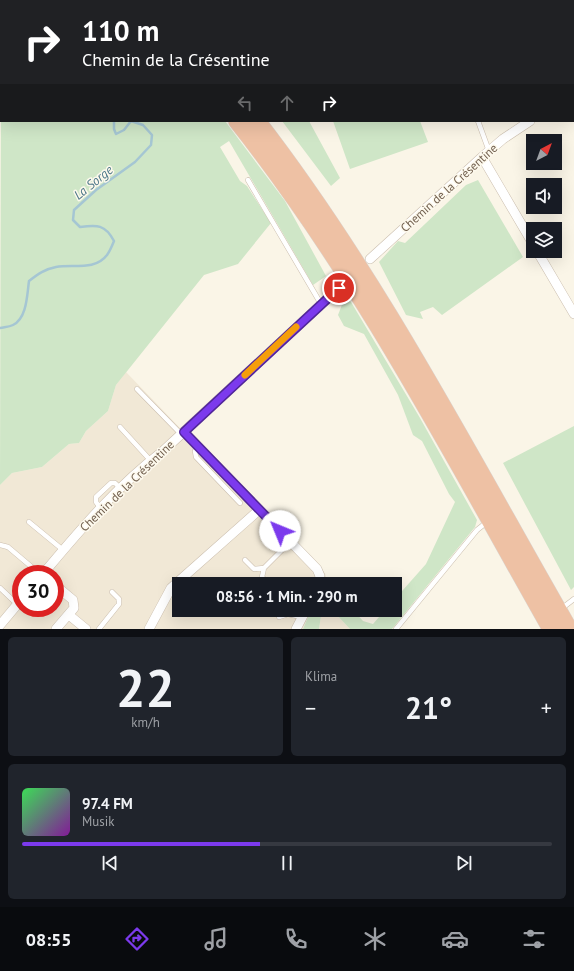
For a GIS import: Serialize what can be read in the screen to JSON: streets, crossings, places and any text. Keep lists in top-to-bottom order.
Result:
{
  "streets": {
    "street": ["Chemin de la Crésentine"]
  },
  "water": ["La Sorge"],
  "north": "top right",
  "page": {
    "turn": ["110 m", "Chemin de la Crésentine"],
    "limit": "30",
    "trip": "08:56 · 1 Min. · 290 m",
    "tile": [
      ["22", "km/h"],
      "Klima"
    ],
    "heat": ["−", "21°", "+"],
    "song": ["97.4 FM", "Musik"],
    "tabs": "08:55"
  }
}
